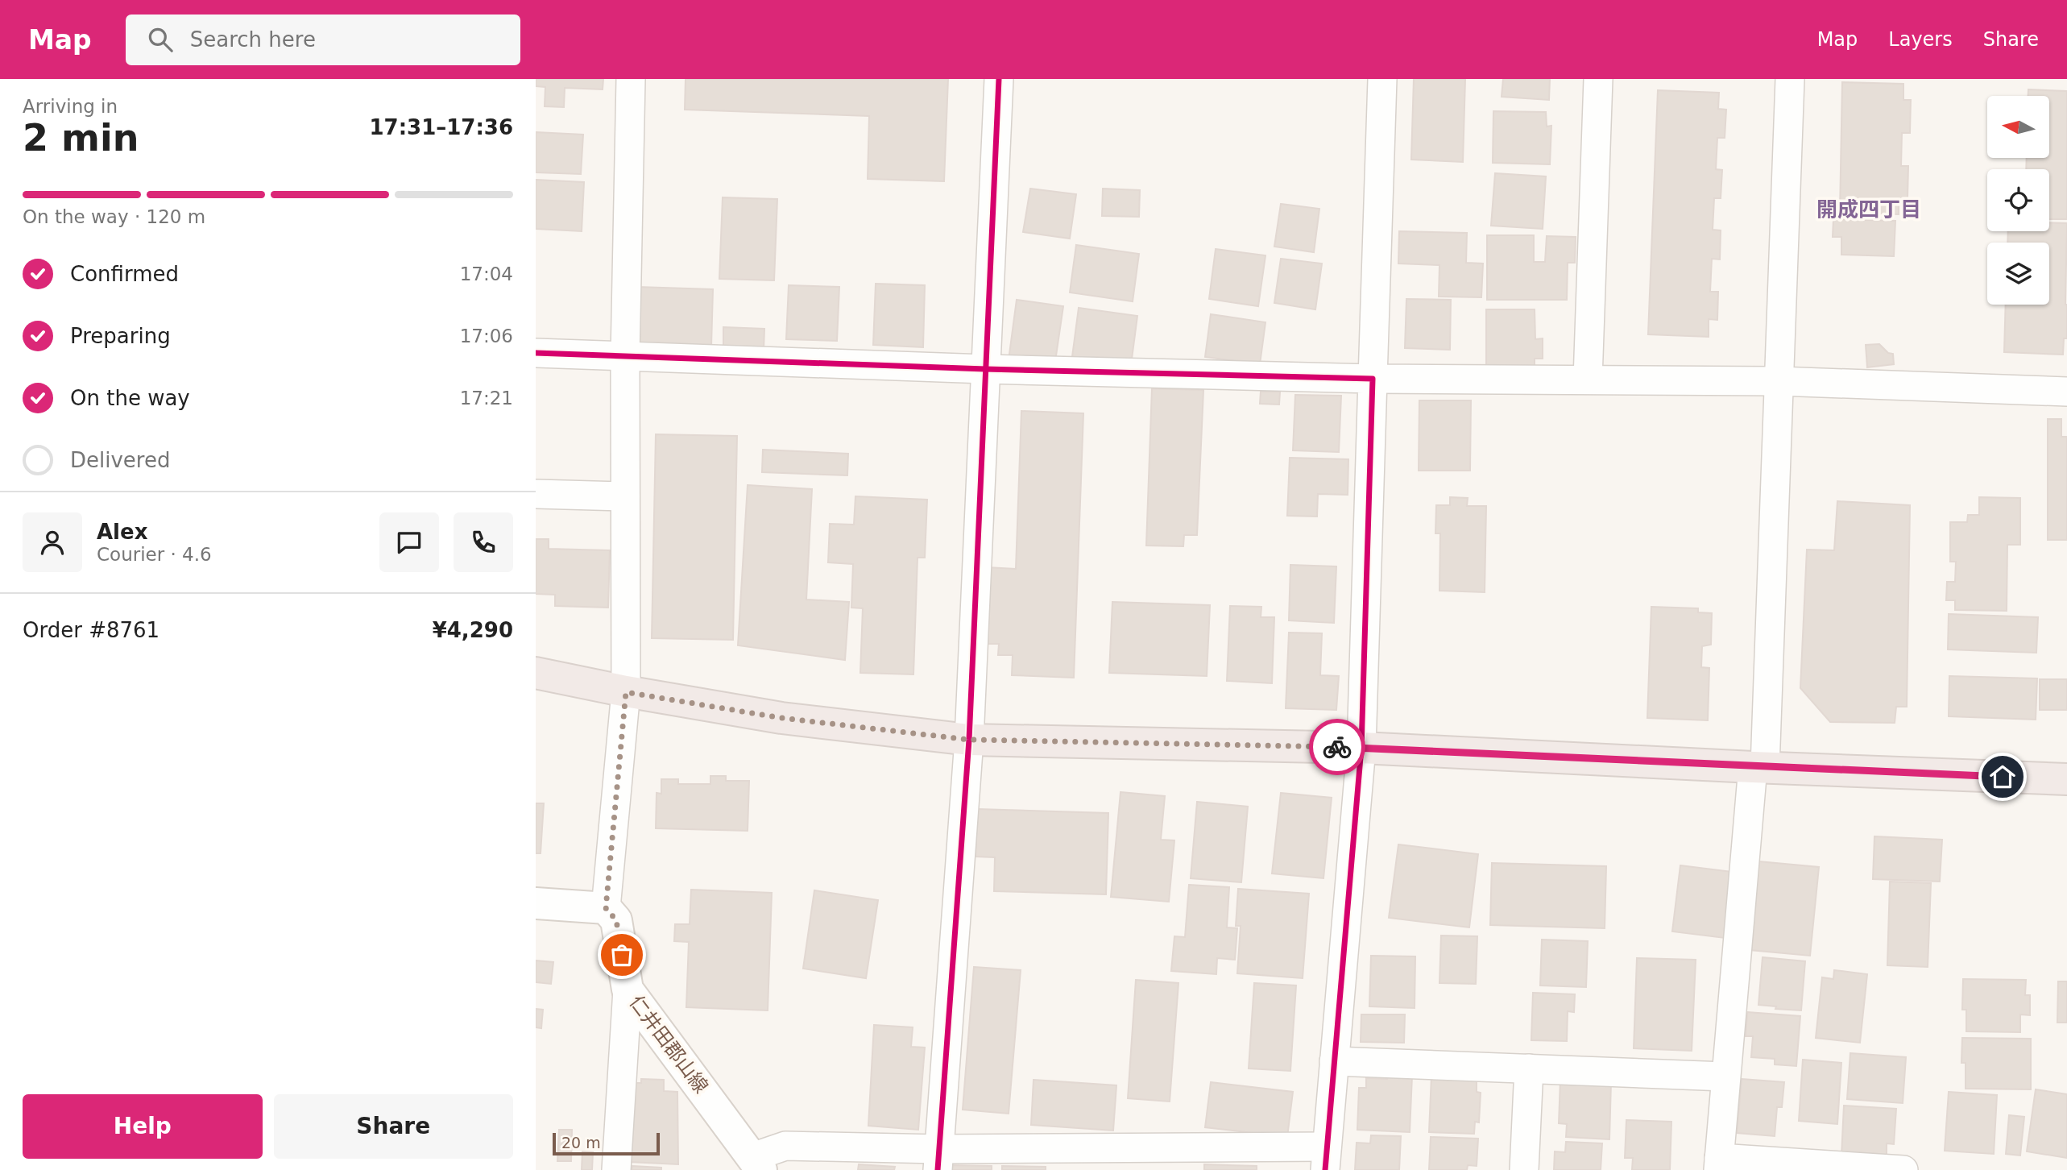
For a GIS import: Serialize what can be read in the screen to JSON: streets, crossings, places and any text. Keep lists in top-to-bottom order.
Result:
{
  "streets": {
    "main road": ["仁井田郡山線"]
  },
  "districts": ["開成四丁目"],
  "scale_bar": "20 m",
  "north": "left",
  "page": {
    "header": "Map",
    "search": "Search here",
    "nav": ["Map", "Layers", "Share"],
    "heading": ["2 min", "Arriving in", "17:31–17:36"],
    "panel": [
      "Alex",
      "Courier · 4.6",
      "Order #8761",
      "¥4,290"
    ],
    "bar": "On the way · 120 m",
    "list": [
      ["Confirmed", "17:04"],
      ["Preparing", "17:06"],
      ["On the way", "17:21"],
      "Delivered"
    ],
    "buttons": ["Help", "Share"],
    "scale": "20 m"
  }
}
